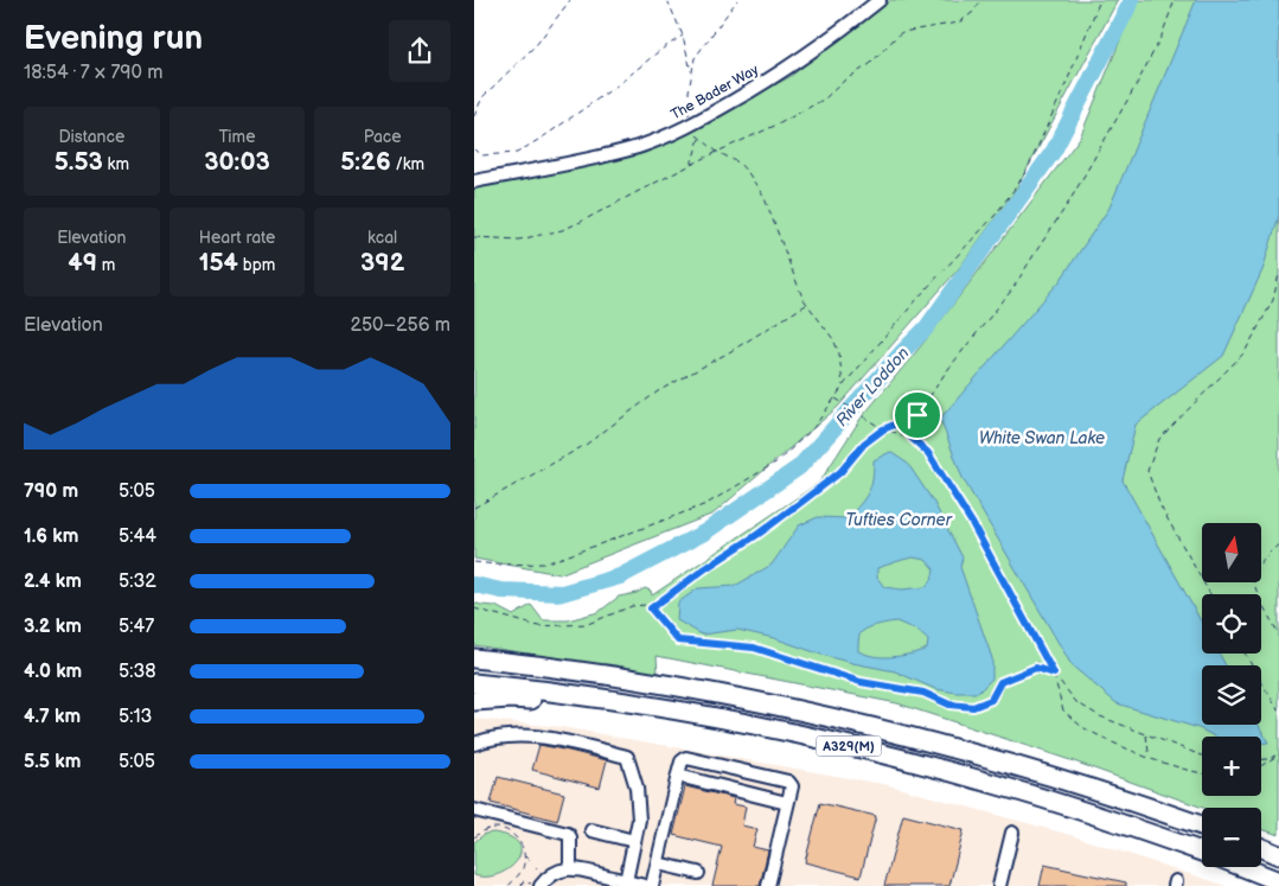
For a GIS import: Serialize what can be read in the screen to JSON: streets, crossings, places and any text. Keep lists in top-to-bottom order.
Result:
{
  "streets": {
    "highway": ["A329(M)"],
    "street": ["The Bader Way"]
  },
  "water": ["River Loddon", "White Swan Lake", "Tufties Corner"],
  "north": "top",
  "page": {
    "heading": ["Evening run", "18:54 · 7 × 790 m"],
    "stats": [
      ["Distance", "5.53 km"],
      ["Time", "30:03"],
      ["Pace", "5:26 /km"],
      ["Elevation", "49 m"],
      ["Heart rate", "154 bpm"],
      ["kcal", "392"]
    ],
    "chart": ["Elevation", "250–256 m"],
    "list": [
      {
        "name": "790 m",
        "note": "5:05"
      },
      {
        "name": "1.6 km",
        "note": "5:44"
      },
      {
        "name": "2.4 km",
        "note": "5:32"
      },
      {
        "name": "3.2 km",
        "note": "5:47"
      },
      {
        "name": "4.0 km",
        "note": "5:38"
      },
      {
        "name": "4.7 km",
        "note": "5:13"
      },
      {
        "name": "5.5 km",
        "note": "5:05"
      }
    ],
    "map_buttons": ["+", "−"]
  }
}
